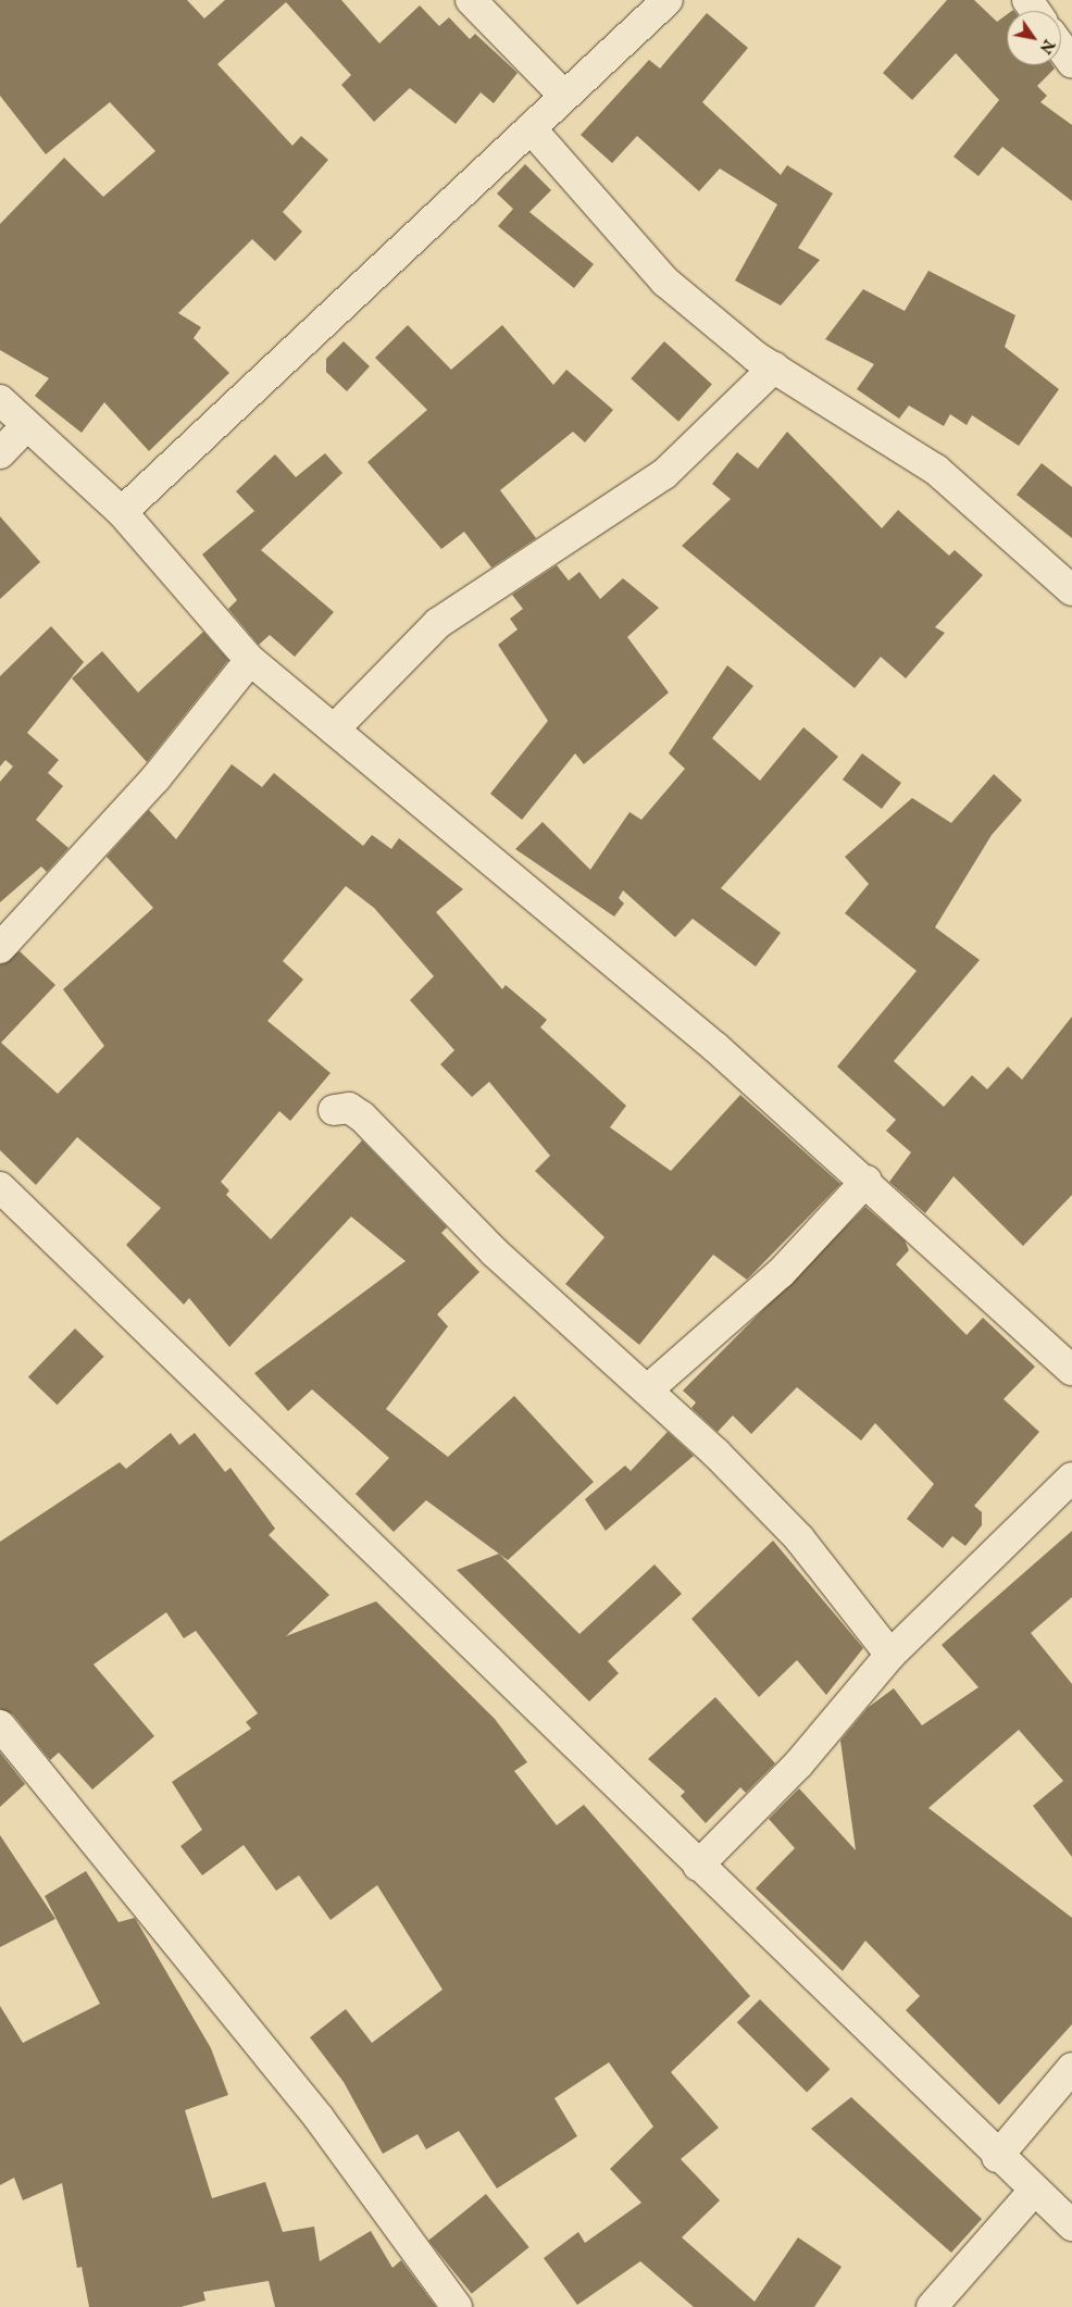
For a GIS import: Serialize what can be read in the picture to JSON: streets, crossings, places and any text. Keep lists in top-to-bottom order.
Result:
{
  "north": "bottom right"
}
